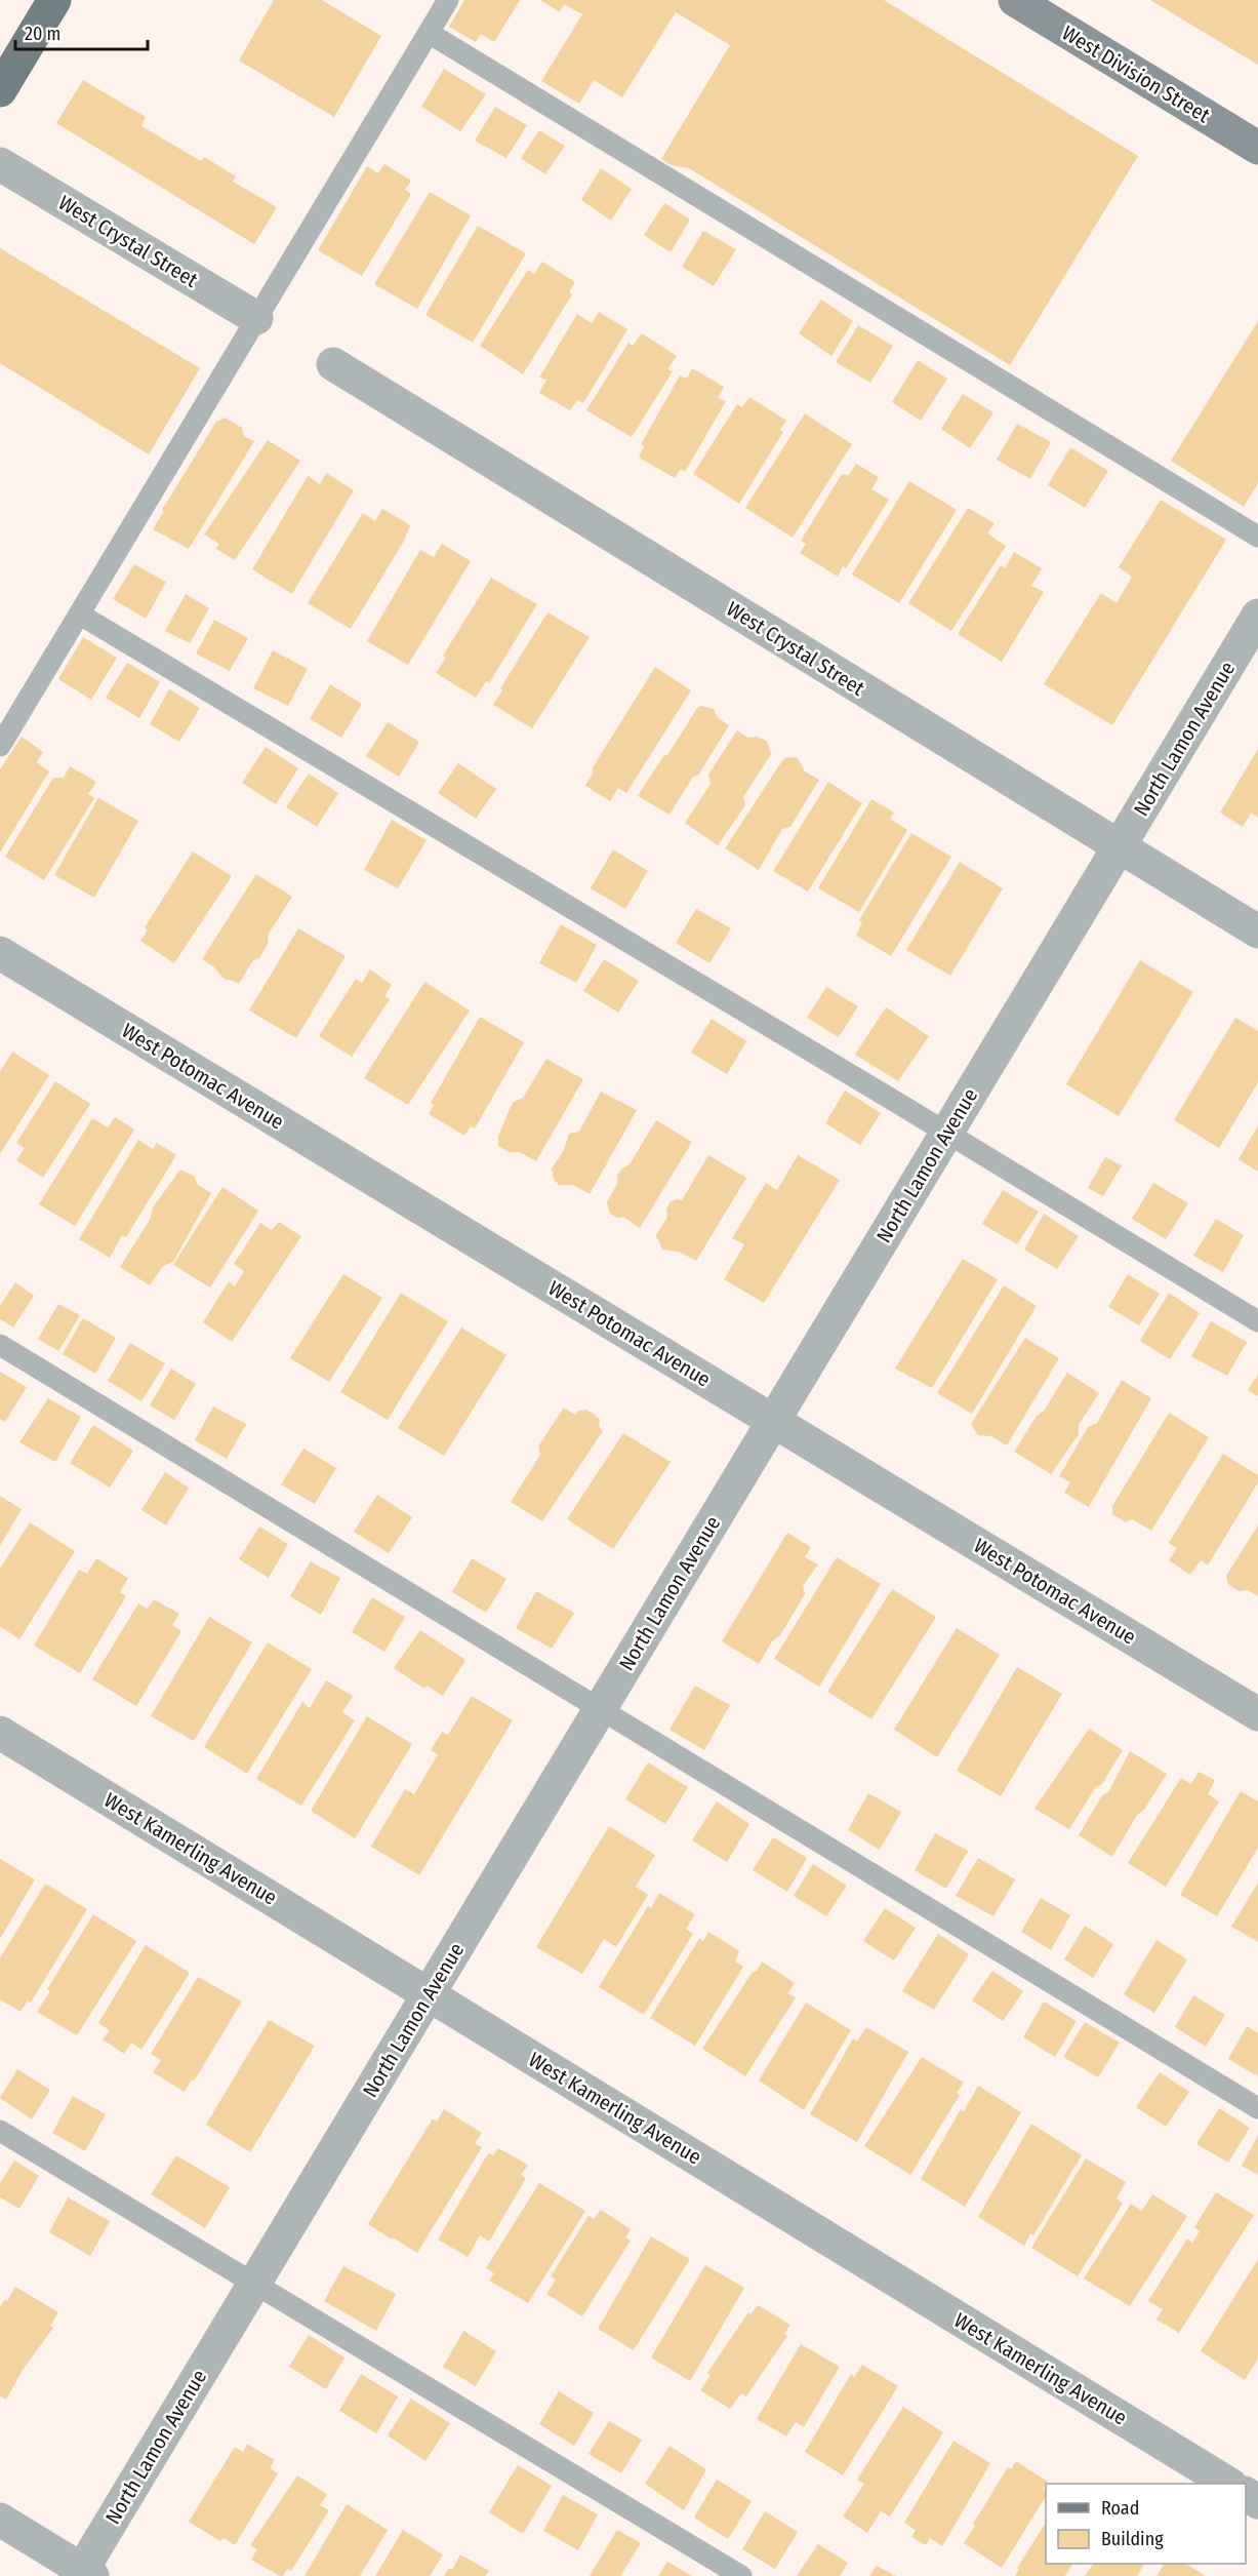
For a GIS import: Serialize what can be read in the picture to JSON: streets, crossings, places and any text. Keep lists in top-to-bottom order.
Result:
{
  "streets": {
    "main road": ["West Division Street"],
    "street": [
      "West Crystal Street",
      "North Lamon Avenue",
      "West Potomac Avenue",
      "West Kamerling Avenue"
    ]
  },
  "crossings": [
    ["West Crystal Street", "North Lamon Avenue"],
    ["North Lamon Avenue", "West Potomac Avenue"],
    ["North Lamon Avenue", "West Kamerling Avenue"]
  ],
  "legend": ["Road", "Building"],
  "scale_bar": "20 m"
}
